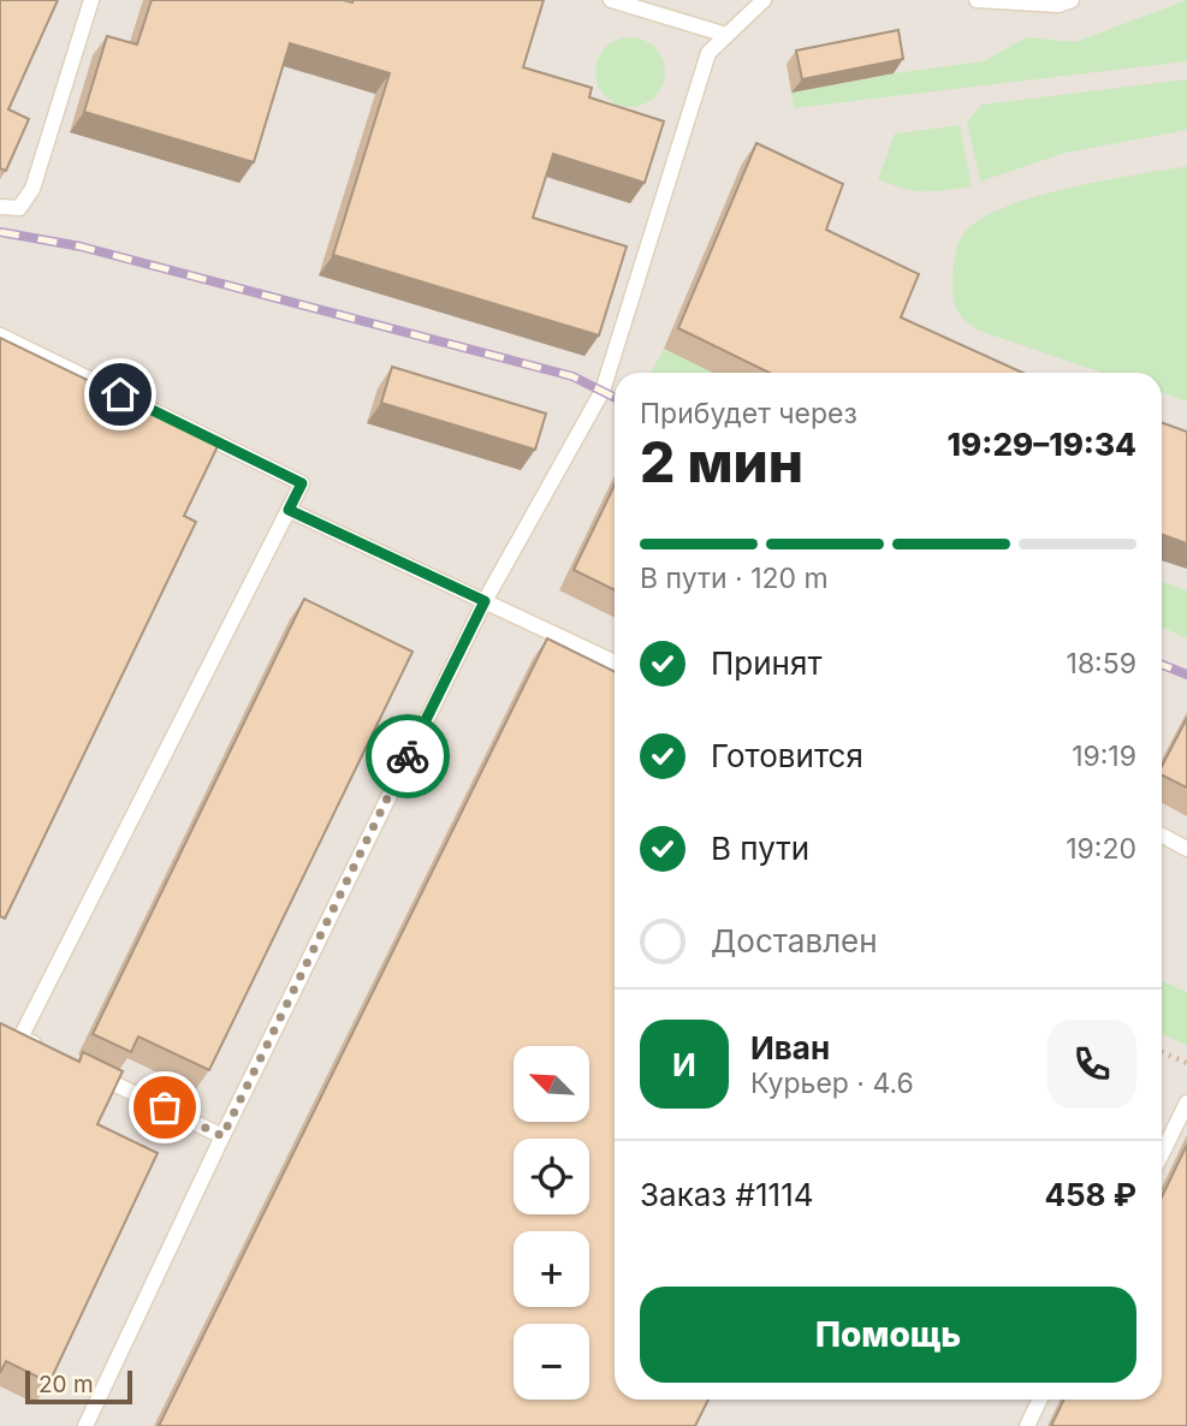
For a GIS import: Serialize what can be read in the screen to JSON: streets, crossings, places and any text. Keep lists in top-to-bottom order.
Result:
{
  "scale_bar": "20 m",
  "north": "top left",
  "page": {
    "heading": ["2 мин", "Прибудет через", "19:29–19:34"],
    "panel": [
      "Иван",
      "Курьер · 4.6",
      "Заказ #1114",
      "458 ₽"
    ],
    "bar": "В пути · 120 m",
    "list": [
      ["Принят", "18:59"],
      ["Готовится", "19:19"],
      ["В пути", "19:20"],
      "Доставлен"
    ],
    "round": "И",
    "map_buttons": ["+", "−"],
    "buttons": "Помощь",
    "scale": "20 m"
  }
}
